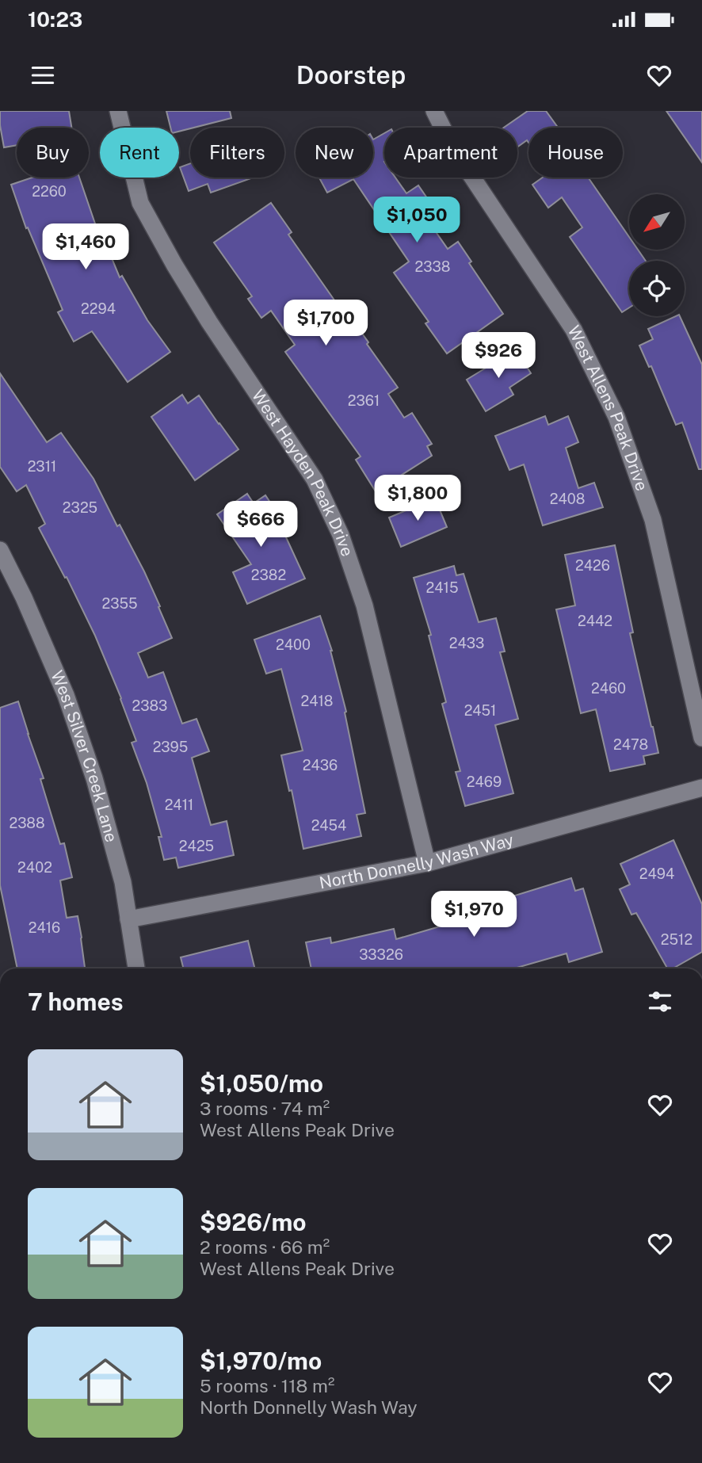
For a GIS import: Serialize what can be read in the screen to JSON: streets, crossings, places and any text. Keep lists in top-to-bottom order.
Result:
{
  "streets": {
    "street": [
      "West Allens Peak Drive",
      "West Hayden Peak Drive",
      "West Silver Creek Lane",
      "North Donnelly Wash Way"
    ]
  },
  "crossings": [
    ["West Hayden Peak Drive", "North Donnelly Wash Way"],
    ["West Silver Creek Lane", "North Donnelly Wash Way"]
  ],
  "house_numbers": [
    "2260",
    "2338",
    "2294",
    "2361",
    "2311",
    "2408",
    "2325",
    "2426",
    "2382",
    "2415",
    "2355",
    "2442",
    "2433",
    "2400",
    "2460",
    "2418",
    "2383",
    "2451",
    "2478",
    "2395",
    "2436",
    "2469",
    "2411",
    "2388",
    "2454",
    "2425",
    "2402",
    "2494",
    "2416",
    "2512",
    "33326"
  ],
  "north": "bottom left",
  "page": {
    "status": "10:23",
    "header": "Doorstep",
    "chip": [
      "Buy",
      "Rent",
      "Filters",
      "New",
      "Apartment",
      "House"
    ],
    "price": [
      "$1,050",
      "$1,460",
      "$1,700",
      "$926",
      "$1,800",
      "$666",
      "$1,970"
    ],
    "heading": "7 homes",
    "list": [
      {
        "name": "$1,050/mo",
        "note": "3 rooms · 74 m² · West Allens Peak Drive"
      },
      {
        "name": "$926/mo",
        "note": "2 rooms · 66 m² · West Allens Peak Drive"
      },
      {
        "name": "$1,970/mo",
        "note": "5 rooms · 118 m² · North Donnelly Wash Way"
      }
    ]
  }
}
